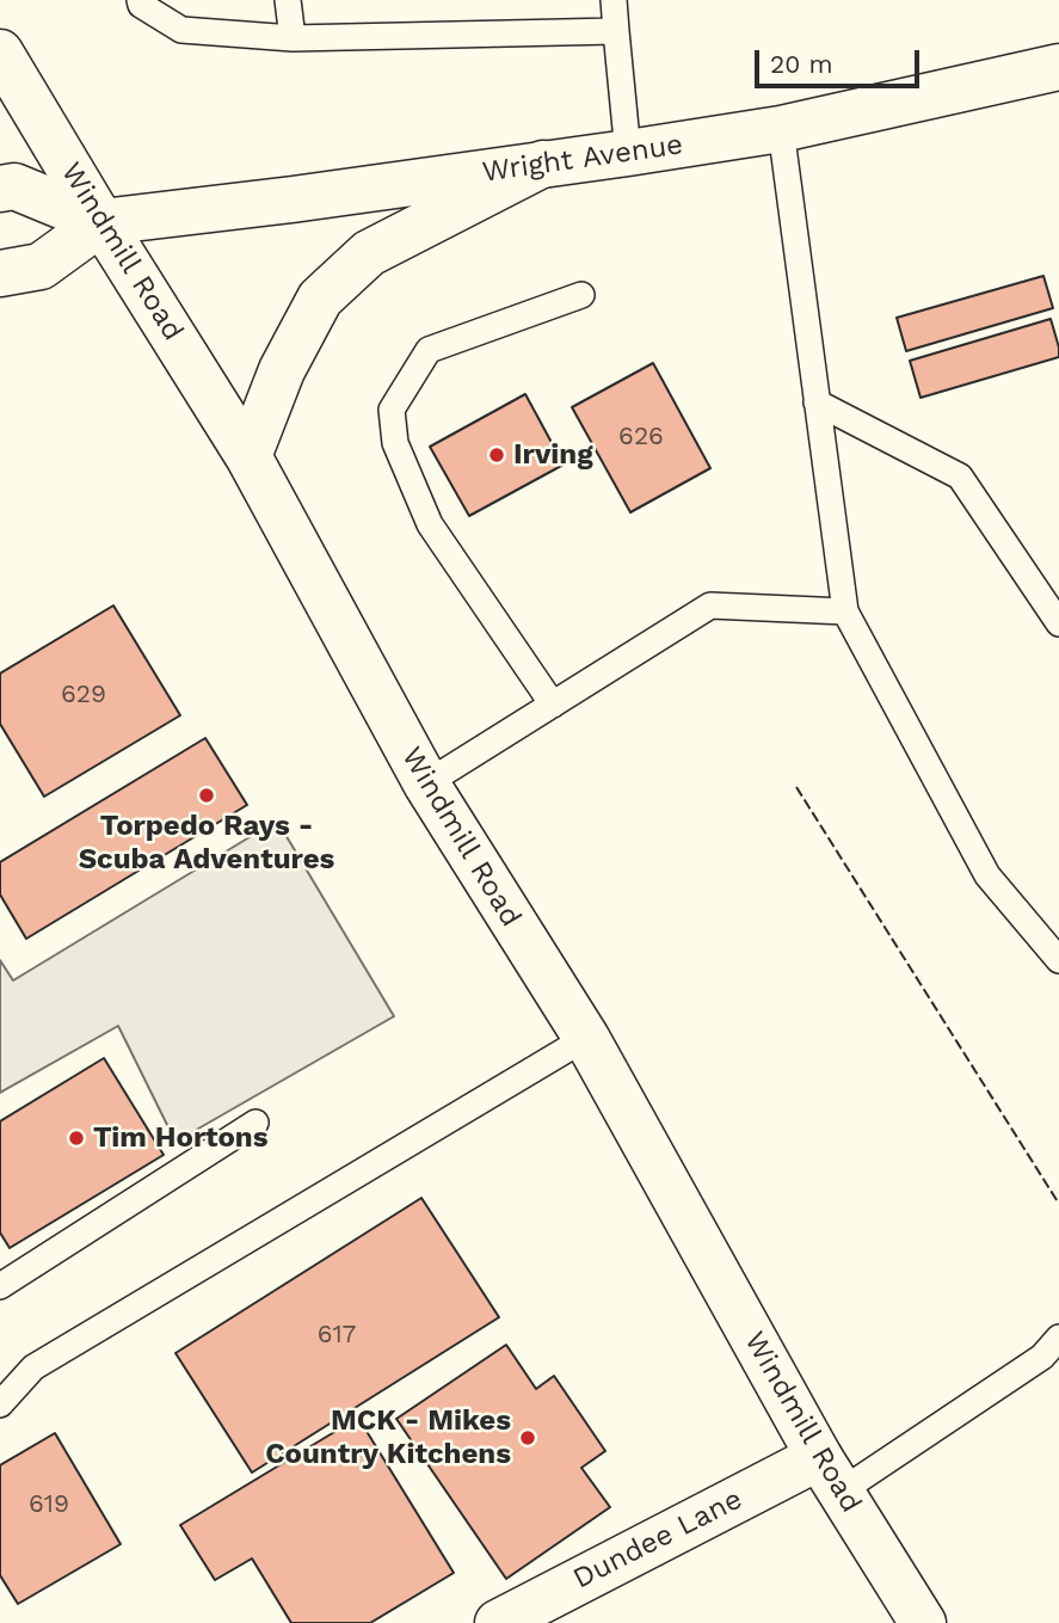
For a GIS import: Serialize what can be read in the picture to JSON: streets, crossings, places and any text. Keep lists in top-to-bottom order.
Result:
{
  "streets": {
    "main road": ["Wright Avenue", "Windmill Road", "Dundee Lane"]
  },
  "crossings": [
    ["Wright Avenue", "Windmill Road"],
    ["Windmill Road", "Dundee Lane"]
  ],
  "places": [
    "Irving",
    "Torpedo Rays - Scuba Adventures",
    "Tim Hortons",
    "MCK - Mikes Country Kitchens"
  ],
  "house_numbers": [
    "626",
    "629",
    "617",
    "619"
  ],
  "scale_bar": "20 m"
}
